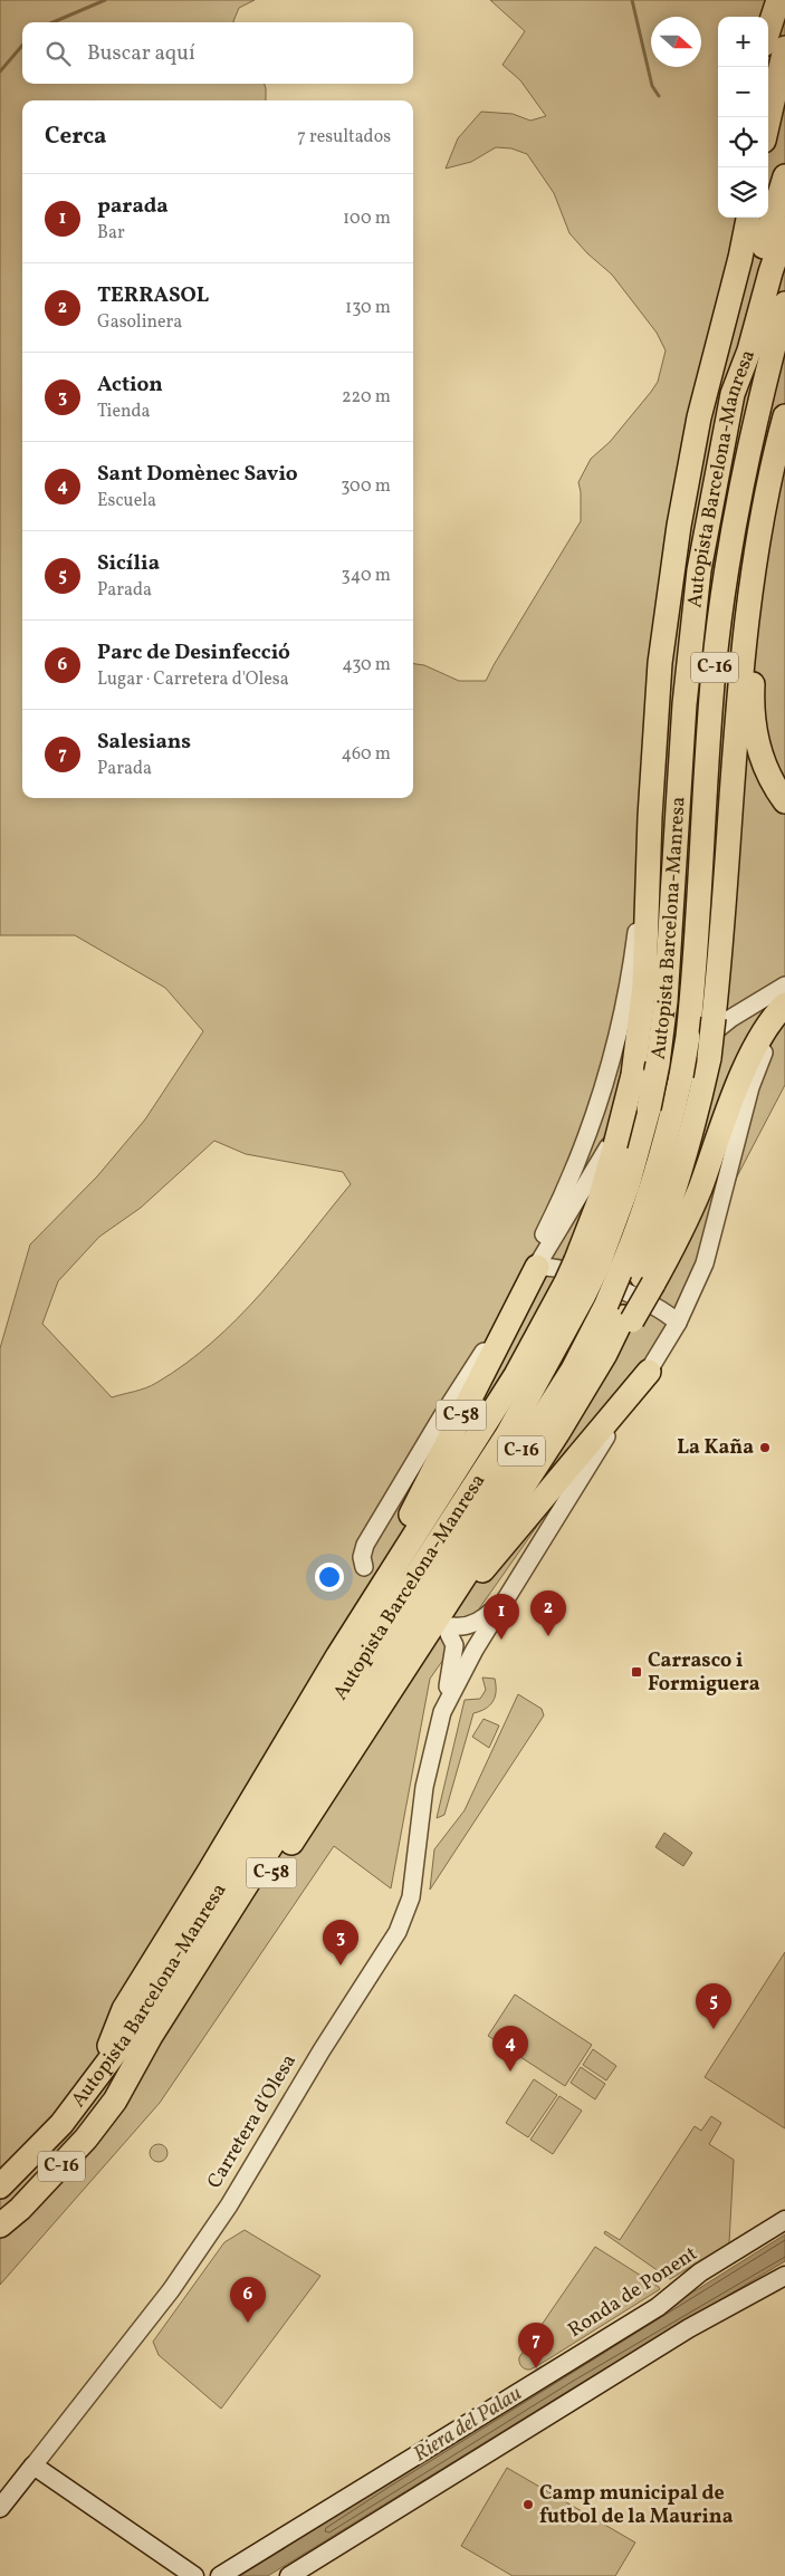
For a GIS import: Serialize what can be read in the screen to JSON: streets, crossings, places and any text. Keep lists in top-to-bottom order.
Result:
{
  "streets": {
    "highway": ["Autopista Barcelona-Manresa", "C-16", "C-58"],
    "main road": ["Carretera d'Olesa", "Ronda de Ponent"]
  },
  "crossings": [
    ["Autopista Barcelona-Manresa", "C-58"]
  ],
  "water": ["Riera del Palau"],
  "places": {
    "other": ["La Kaña", "Camp municipal de futbol de la Maurina"],
    "transit": ["Carrasco i Formiguera"]
  },
  "north": "right",
  "page": {
    "map_buttons": ["+", "−"],
    "search": "Buscar aquí",
    "heading": ["Cerca", "7 resultados"],
    "list": [
      {
        "mark": "1",
        "name": "parada",
        "note": "Bar",
        "value": "100 m"
      },
      {
        "mark": "2",
        "name": "TERRASOL",
        "note": "Gasolinera",
        "value": "130 m"
      },
      {
        "mark": "3",
        "name": "Action",
        "note": "Tienda",
        "value": "220 m"
      },
      {
        "mark": "4",
        "name": "Sant Domènec Savio",
        "note": "Escuela",
        "value": "300 m"
      },
      {
        "mark": "5",
        "name": "Sicília",
        "note": "Parada",
        "value": "340 m"
      },
      {
        "mark": "6",
        "name": "Parc de Desinfecció",
        "note": "Lugar · Carretera d'Olesa",
        "value": "430 m"
      },
      {
        "mark": "7",
        "name": "Salesians",
        "note": "Parada",
        "value": "460 m"
      }
    ],
    "pins": [
      "2",
      "1",
      "3",
      "5",
      "4",
      "6",
      "7"
    ]
  }
}
